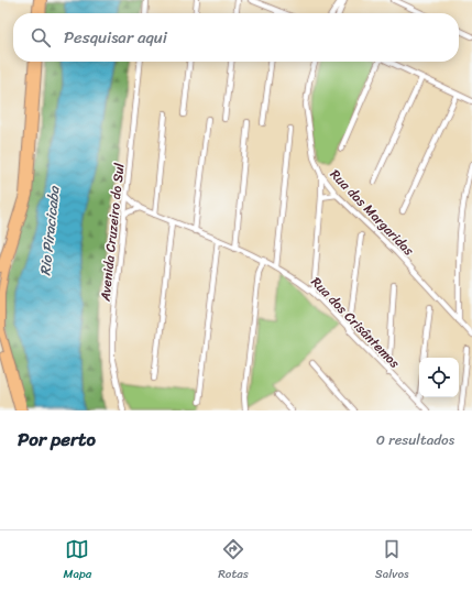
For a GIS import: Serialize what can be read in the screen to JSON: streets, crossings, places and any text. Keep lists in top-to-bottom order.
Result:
{
  "streets": {
    "street": ["Rua das Margaridas", "Avenida Cruzeiro do Sul", "Rua dos Crisântemos"]
  },
  "crossings": [
    ["Avenida Cruzeiro do Sul", "Rua dos Crisântemos"]
  ],
  "water": ["Rio Piracicaba"],
  "page": {
    "search": "Pesquisar aqui",
    "heading": ["Por perto", "0 resultados"],
    "nav": ["Mapa", "Rotas", "Salvos"]
  }
}
